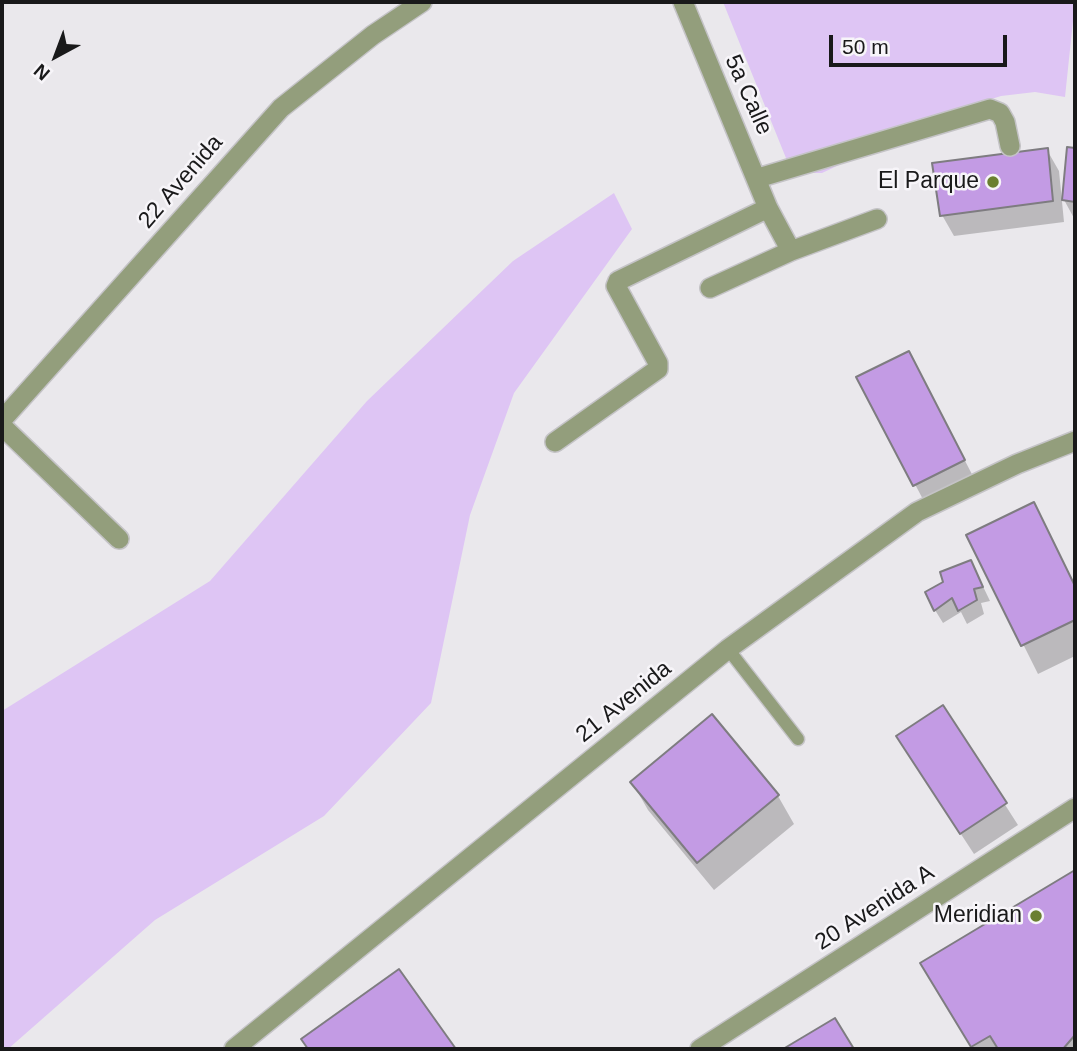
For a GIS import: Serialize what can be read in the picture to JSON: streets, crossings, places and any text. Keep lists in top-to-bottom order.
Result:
{
  "streets": {
    "street": [
      "5a Calle",
      "22 Avenida",
      "21 Avenida",
      "20 Avenida A"
    ]
  },
  "places": ["El Parque", "Meridian"],
  "scale_bar": "50 m",
  "north": "bottom left"
}
